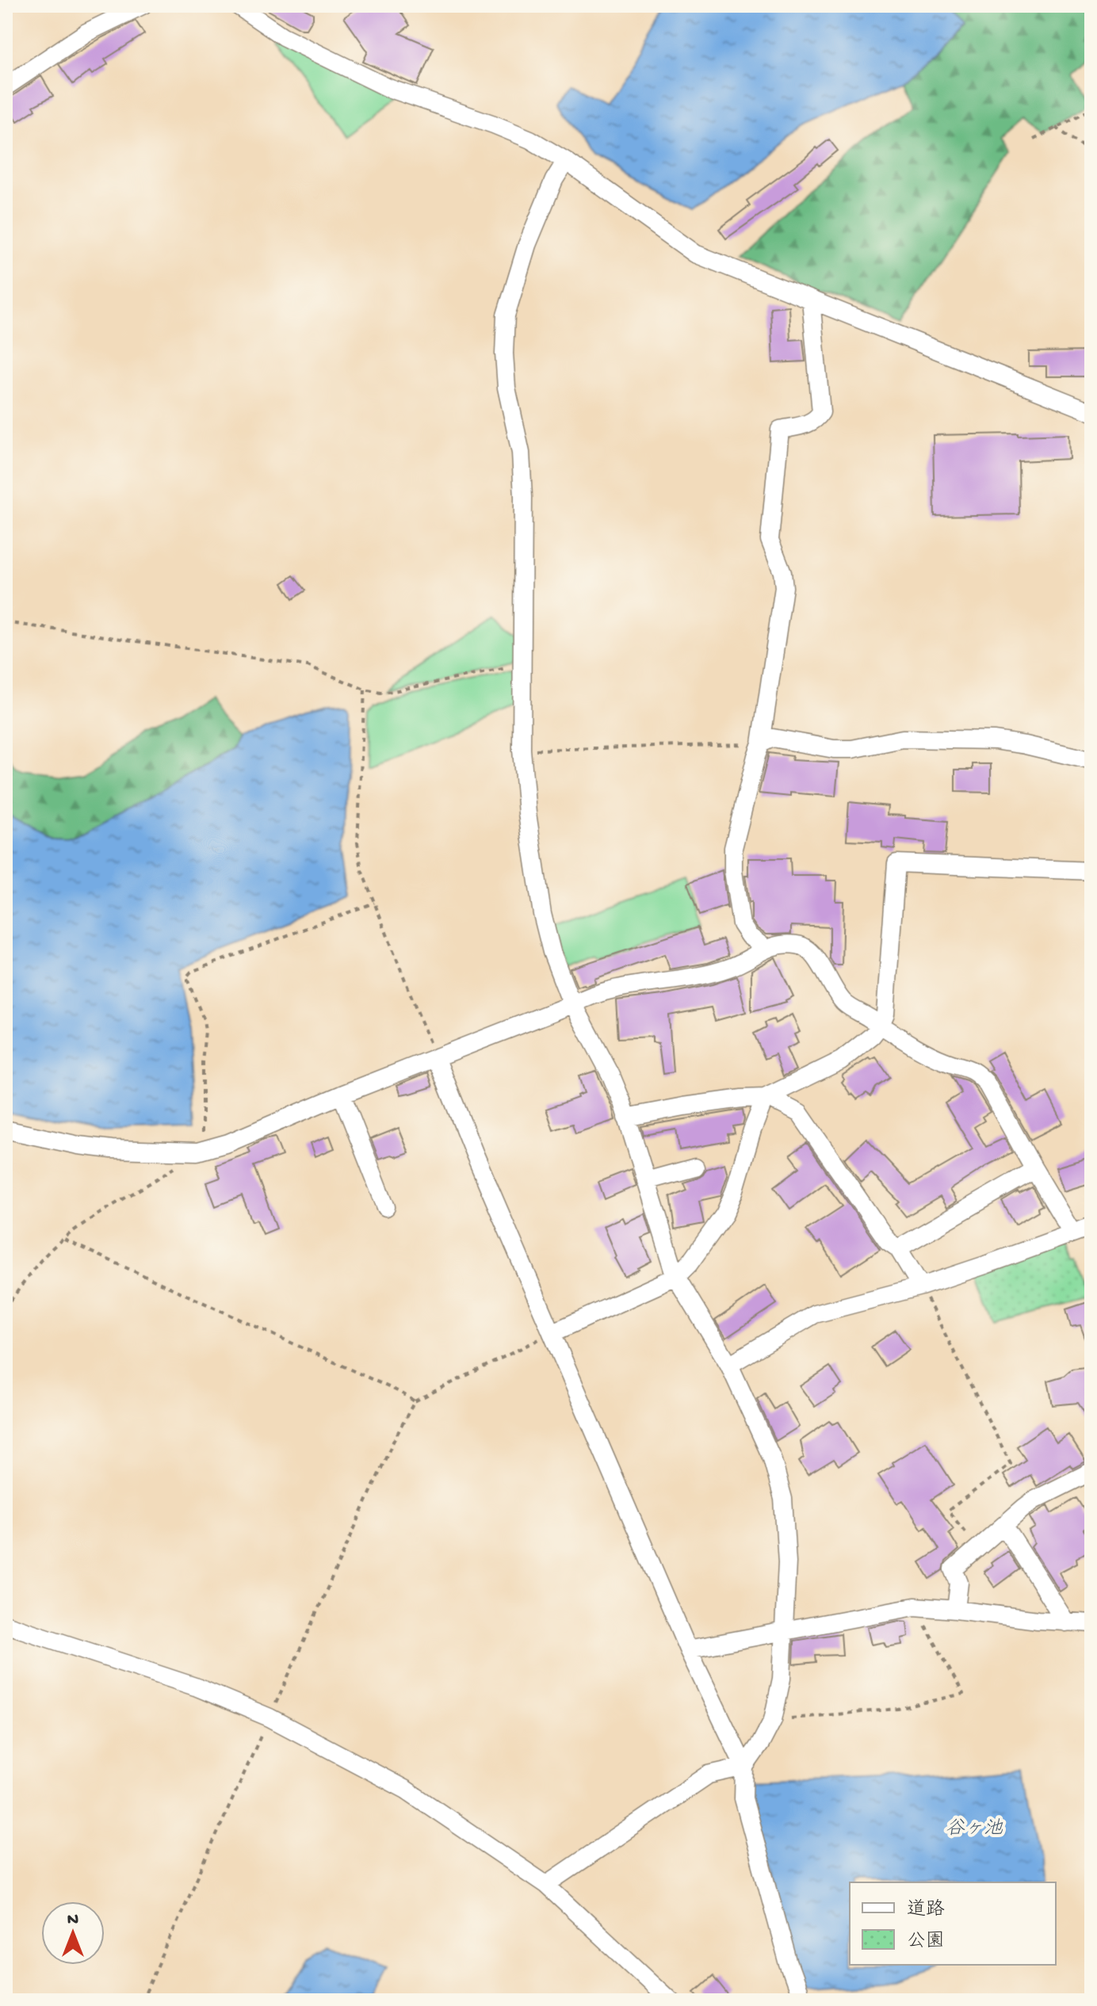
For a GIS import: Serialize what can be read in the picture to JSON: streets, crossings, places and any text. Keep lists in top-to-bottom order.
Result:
{
  "water": ["谷ヶ池"],
  "legend": ["道路", "公園"],
  "north": "top"
}
